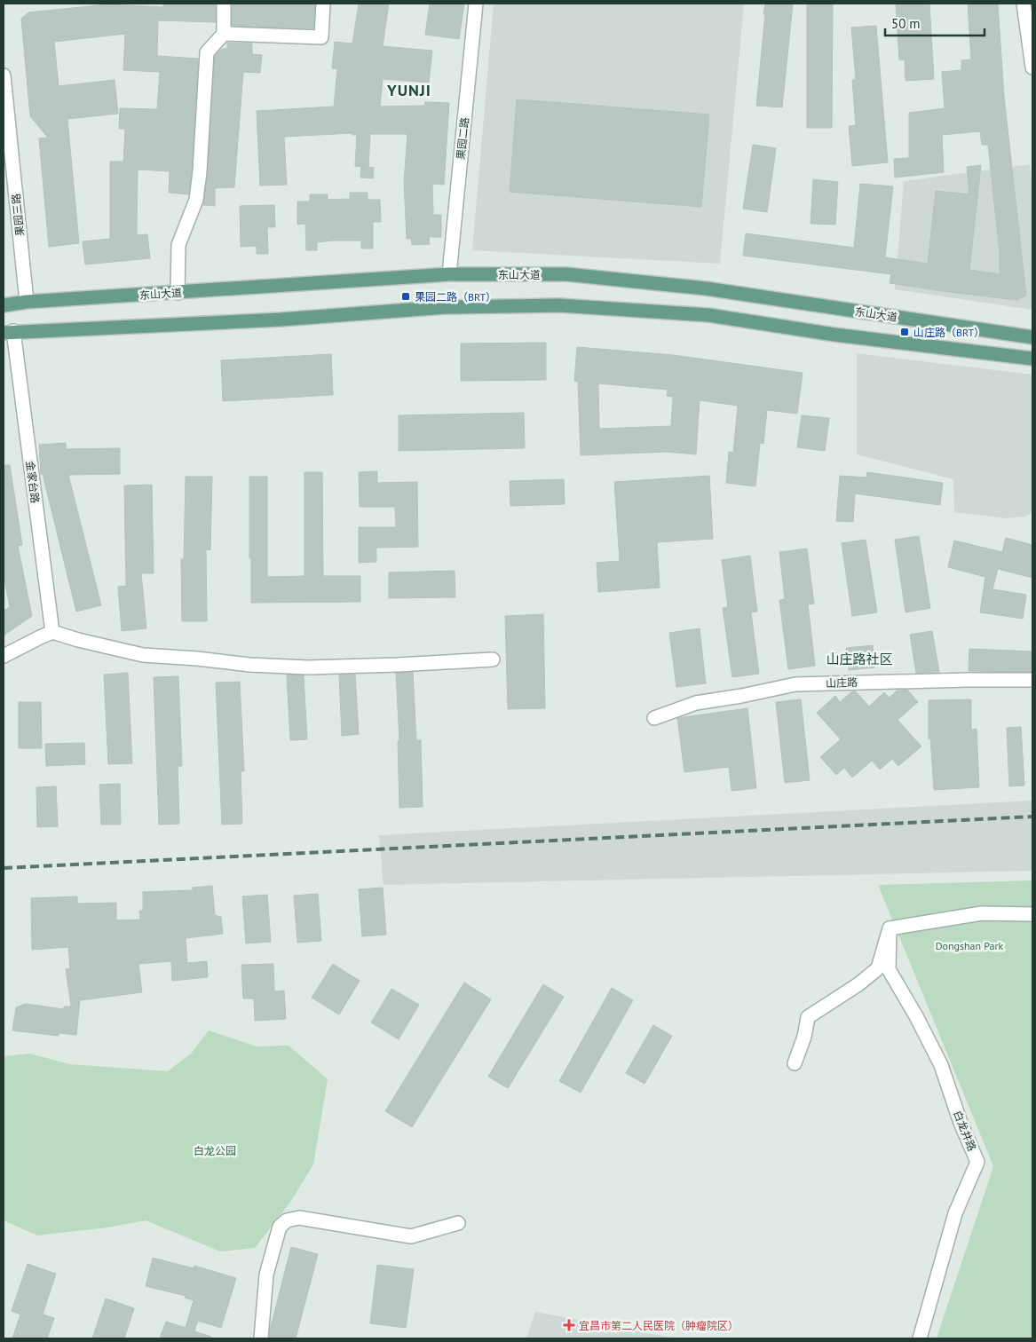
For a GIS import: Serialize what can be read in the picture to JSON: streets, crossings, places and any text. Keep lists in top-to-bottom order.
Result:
{
  "streets": {
    "main road": ["东山大道"],
    "street": [
      "果园二路",
      "果园三路",
      "金家台路",
      "山庄路",
      "白龙井路"
    ]
  },
  "crossings": [
    ["果园二路", "东山大道"],
    ["果园三路", "东山大道"]
  ],
  "districts": ["YUNJI", "山庄路社区"],
  "parks": ["Dongshan Park", "白龙公园"],
  "places": {
    "transit": ["果园二路（BRT）", "山庄路（BRT）"],
    "health": ["宜昌市第二人民医院（肿瘤院区）"]
  },
  "scale_bar": "50 m"
}
